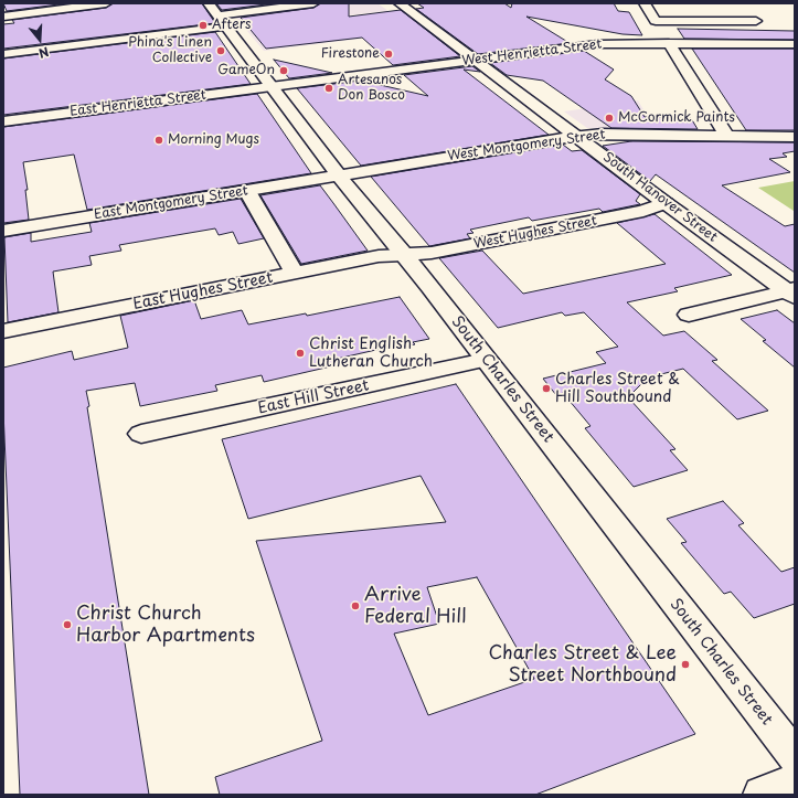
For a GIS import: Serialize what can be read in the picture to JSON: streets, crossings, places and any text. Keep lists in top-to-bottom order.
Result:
{
  "streets": {
    "street": [
      "West Henrietta Street",
      "East Henrietta Street",
      "West Montgomery Street",
      "South Hanover Street",
      "East Montgomery Street",
      "West Hughes Street",
      "East Hughes Street",
      "South Charles Street",
      "East Hill Street"
    ]
  },
  "crossings": [
    ["West Henrietta Street", "East Henrietta Street"],
    ["West Henrietta Street", "South Hanover Street"],
    ["West Henrietta Street", "South Charles Street"],
    ["East Henrietta Street", "South Charles Street"],
    ["West Montgomery Street", "South Hanover Street"],
    ["West Montgomery Street", "East Montgomery Street"],
    ["West Montgomery Street", "South Charles Street"],
    ["South Hanover Street", "West Hughes Street"],
    ["East Montgomery Street", "South Charles Street"],
    ["West Hughes Street", "East Hughes Street"],
    ["West Hughes Street", "South Charles Street"],
    ["East Hughes Street", "South Charles Street"],
    ["South Charles Street", "East Hill Street"]
  ],
  "places": [
    "Afters",
    "Phina's Linen Collective",
    "Firestone",
    "GameOn",
    "Artesanos Don Bosco",
    "McCormick Paints",
    "Morning Mugs",
    "Christ English Lutheran Church",
    "Charles Street & Hill Southbound",
    "Arrive Federal Hill",
    "Christ Church Harbor Apartments",
    "Charles Street & Lee Street Northbound"
  ],
  "north": "bottom"
}
